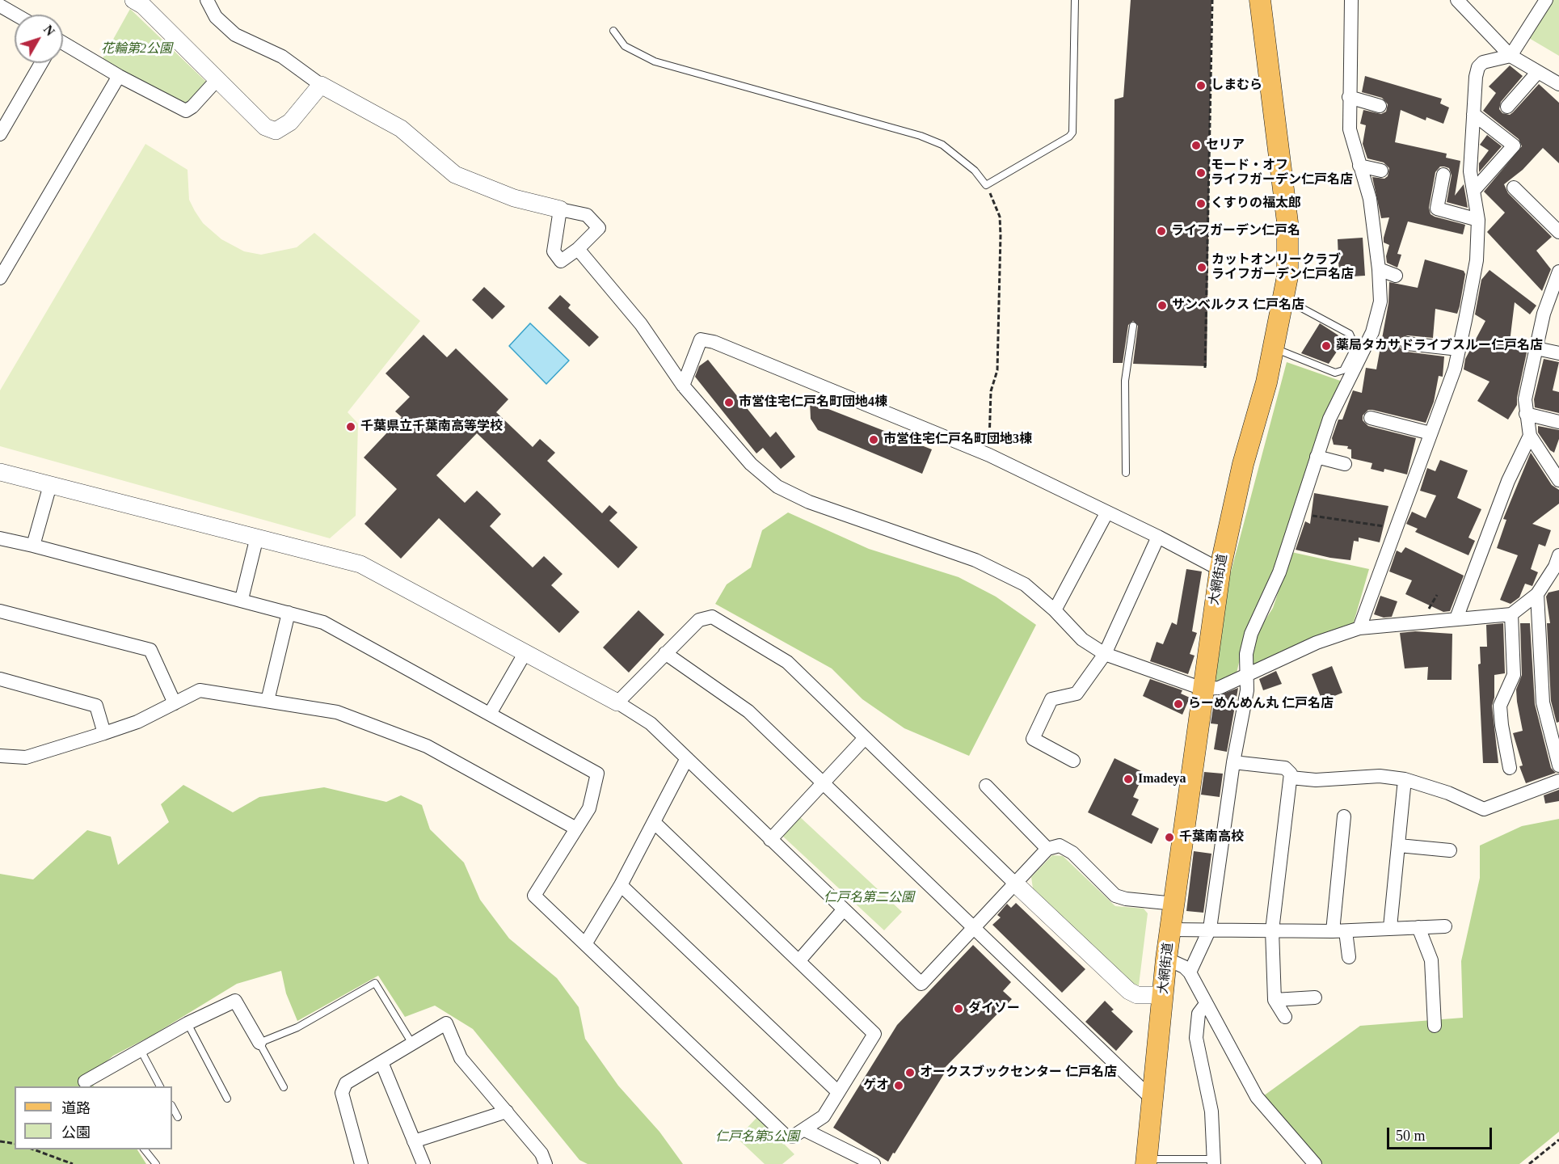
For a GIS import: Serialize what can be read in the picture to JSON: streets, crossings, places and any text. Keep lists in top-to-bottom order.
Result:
{
  "streets": {
    "main road": ["大網街道"]
  },
  "parks": ["花輪第2公園", "仁戸名第二公園", "仁戸名第5公園"],
  "places": [
    "しまむら",
    "セリア",
    "モード・オフ ライフガーデン仁戸名店",
    "くすりの福太郎",
    "ライフガーデン仁戸名",
    "カットオンリークラブ ライフガーデン仁戸名店",
    "サンベルクス 仁戸名店",
    "薬局タカサドライブスルー仁戸名店",
    "市営住宅仁戸名町団地4棟",
    "千葉県立千葉南高等学校",
    "市営住宅仁戸名町団地3棟",
    "らーめんめん丸 仁戸名店",
    "Imadeya",
    "千葉南高校",
    "ダイソー",
    "オークスブックセンター 仁戸名店",
    "ゲオ"
  ],
  "legend": ["道路", "公園"],
  "scale_bar": "50 m",
  "north": "top right"
}
